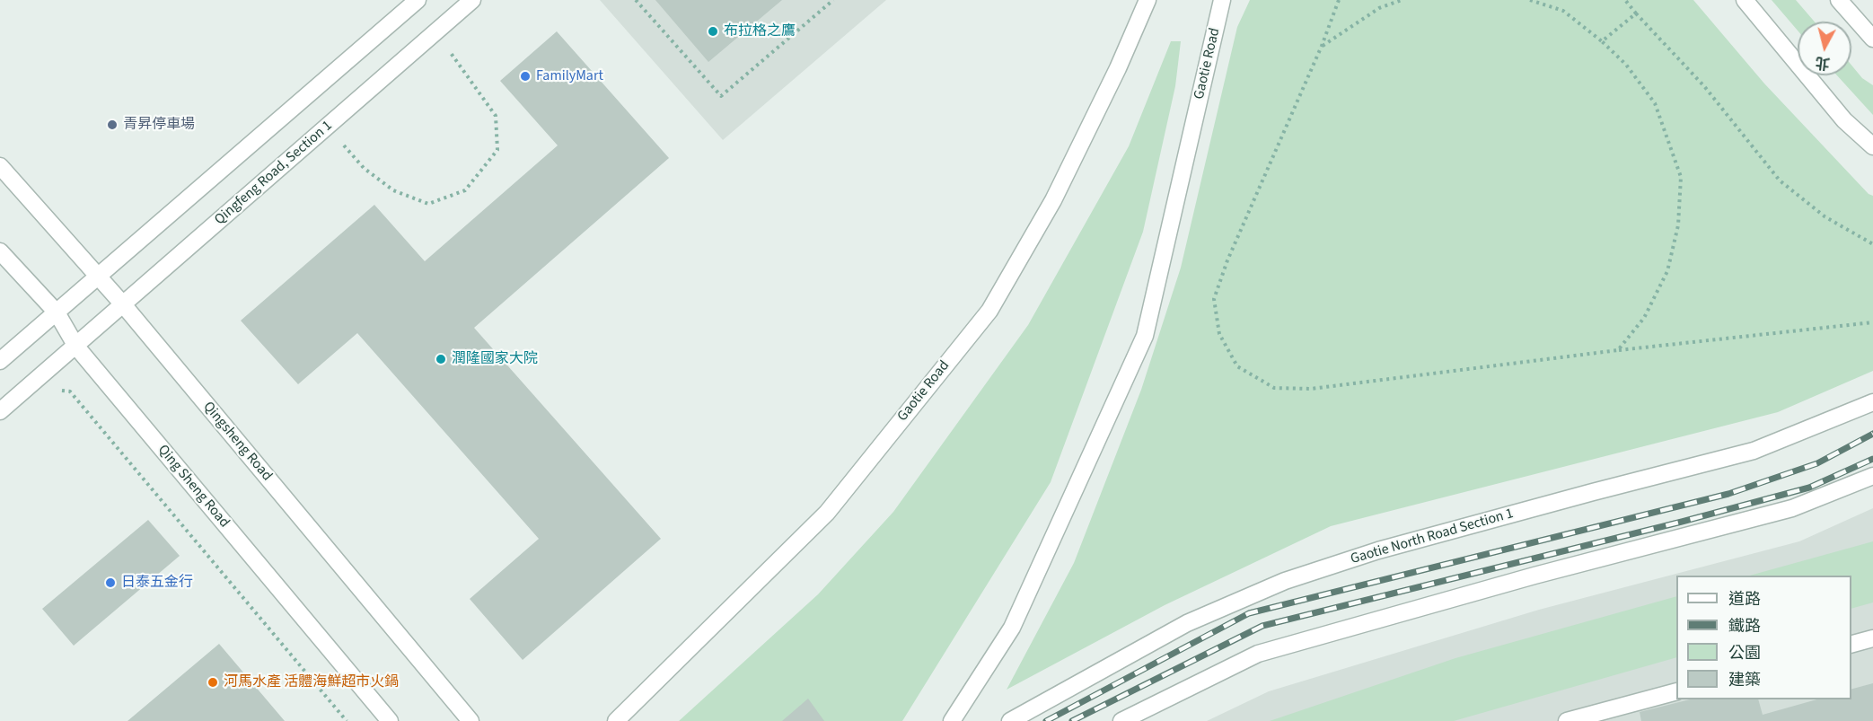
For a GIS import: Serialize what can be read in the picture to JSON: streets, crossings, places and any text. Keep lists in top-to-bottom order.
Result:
{
  "streets": {
    "street": [
      "Gaotie Road",
      "Qingfeng Road, Section 1",
      "Qingsheng Road",
      "Qing Sheng Road",
      "Gaotie North Road Section 1"
    ]
  },
  "crossings": [
    ["Qingfeng Road, Section 1", "Qingsheng Road"],
    ["Qingfeng Road, Section 1", "Qing Sheng Road"]
  ],
  "places": [
    "布拉格之鷹",
    "FamilyMart",
    "青昇停車場",
    "潤隆國家大院",
    "日泰五金行",
    "河馬水產 活體海鮮超市火鍋"
  ],
  "legend": [
    "道路",
    "鐵路",
    "公園",
    "建築"
  ],
  "north": "bottom"
}
